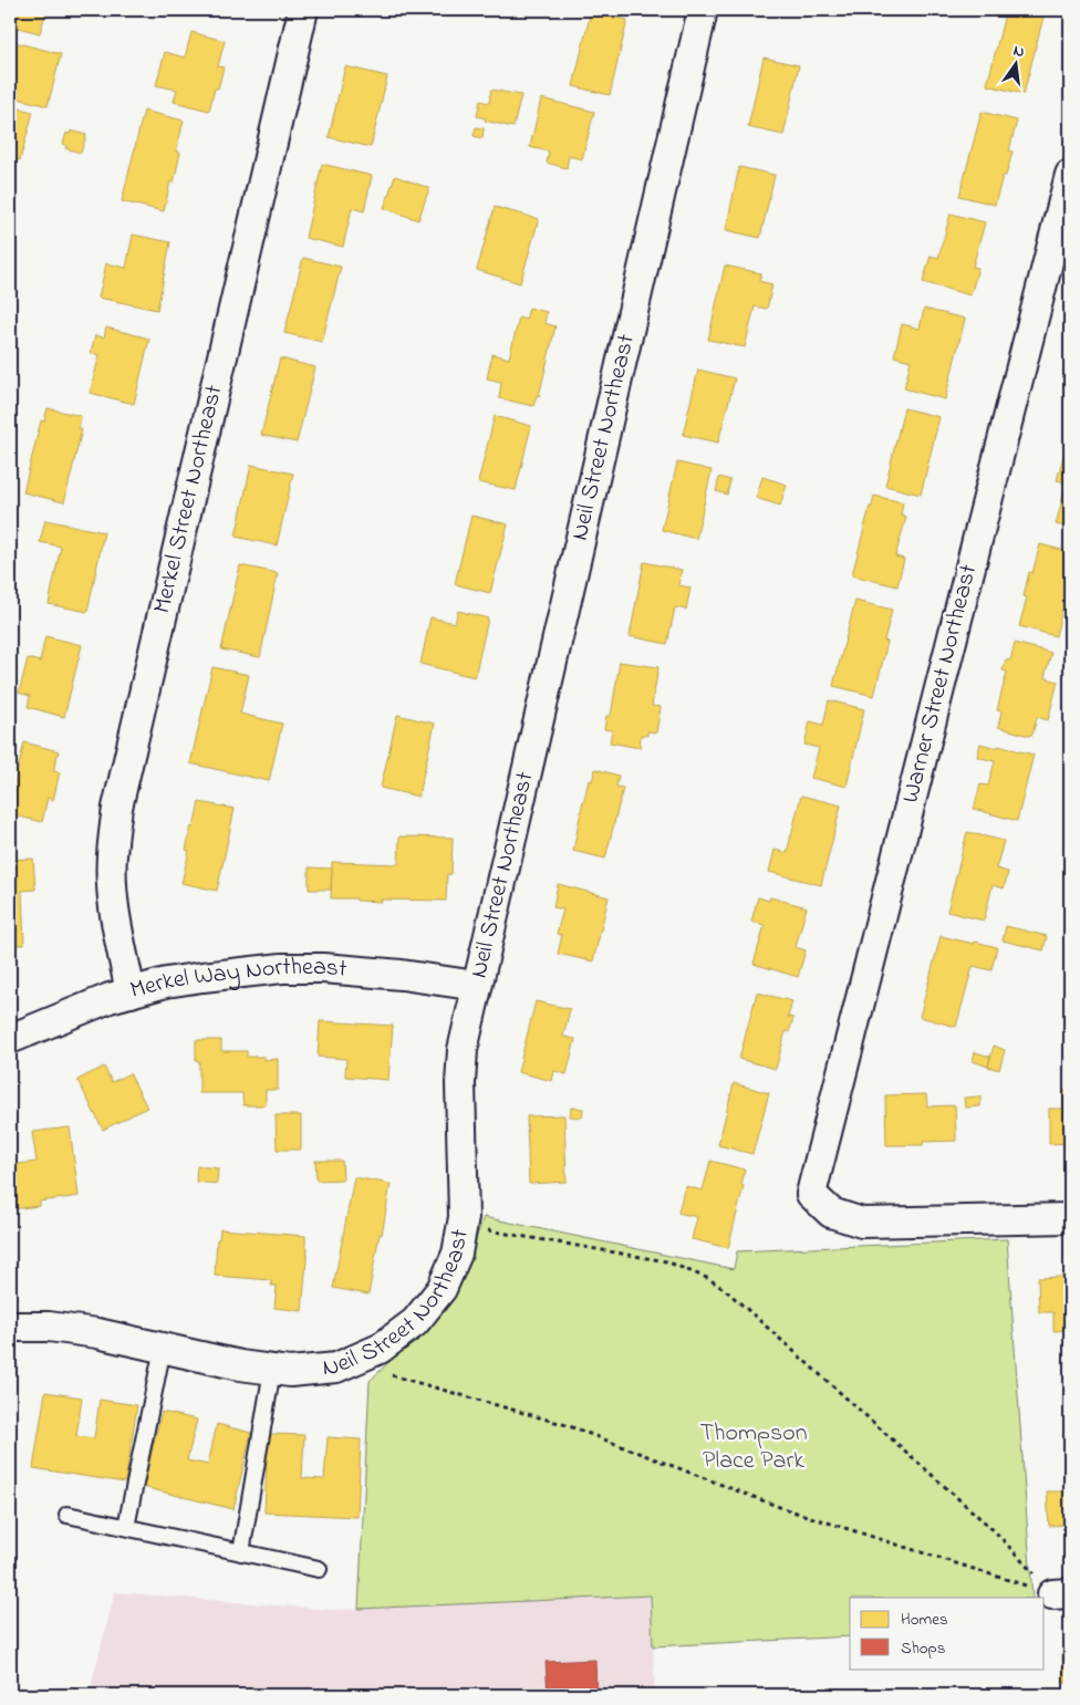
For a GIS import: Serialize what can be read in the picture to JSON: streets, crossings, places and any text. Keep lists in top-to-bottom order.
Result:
{
  "streets": {
    "street": [
      "Neil Street Northeast",
      "Merkel Street Northeast",
      "Warner Street Northeast",
      "Merkel Way Northeast"
    ]
  },
  "crossings": [
    ["Neil Street Northeast", "Merkel Way Northeast"],
    ["Merkel Street Northeast", "Merkel Way Northeast"]
  ],
  "parks": ["Thompson Place Park"],
  "legend": ["Homes", "Shops"],
  "north": "top"
}
